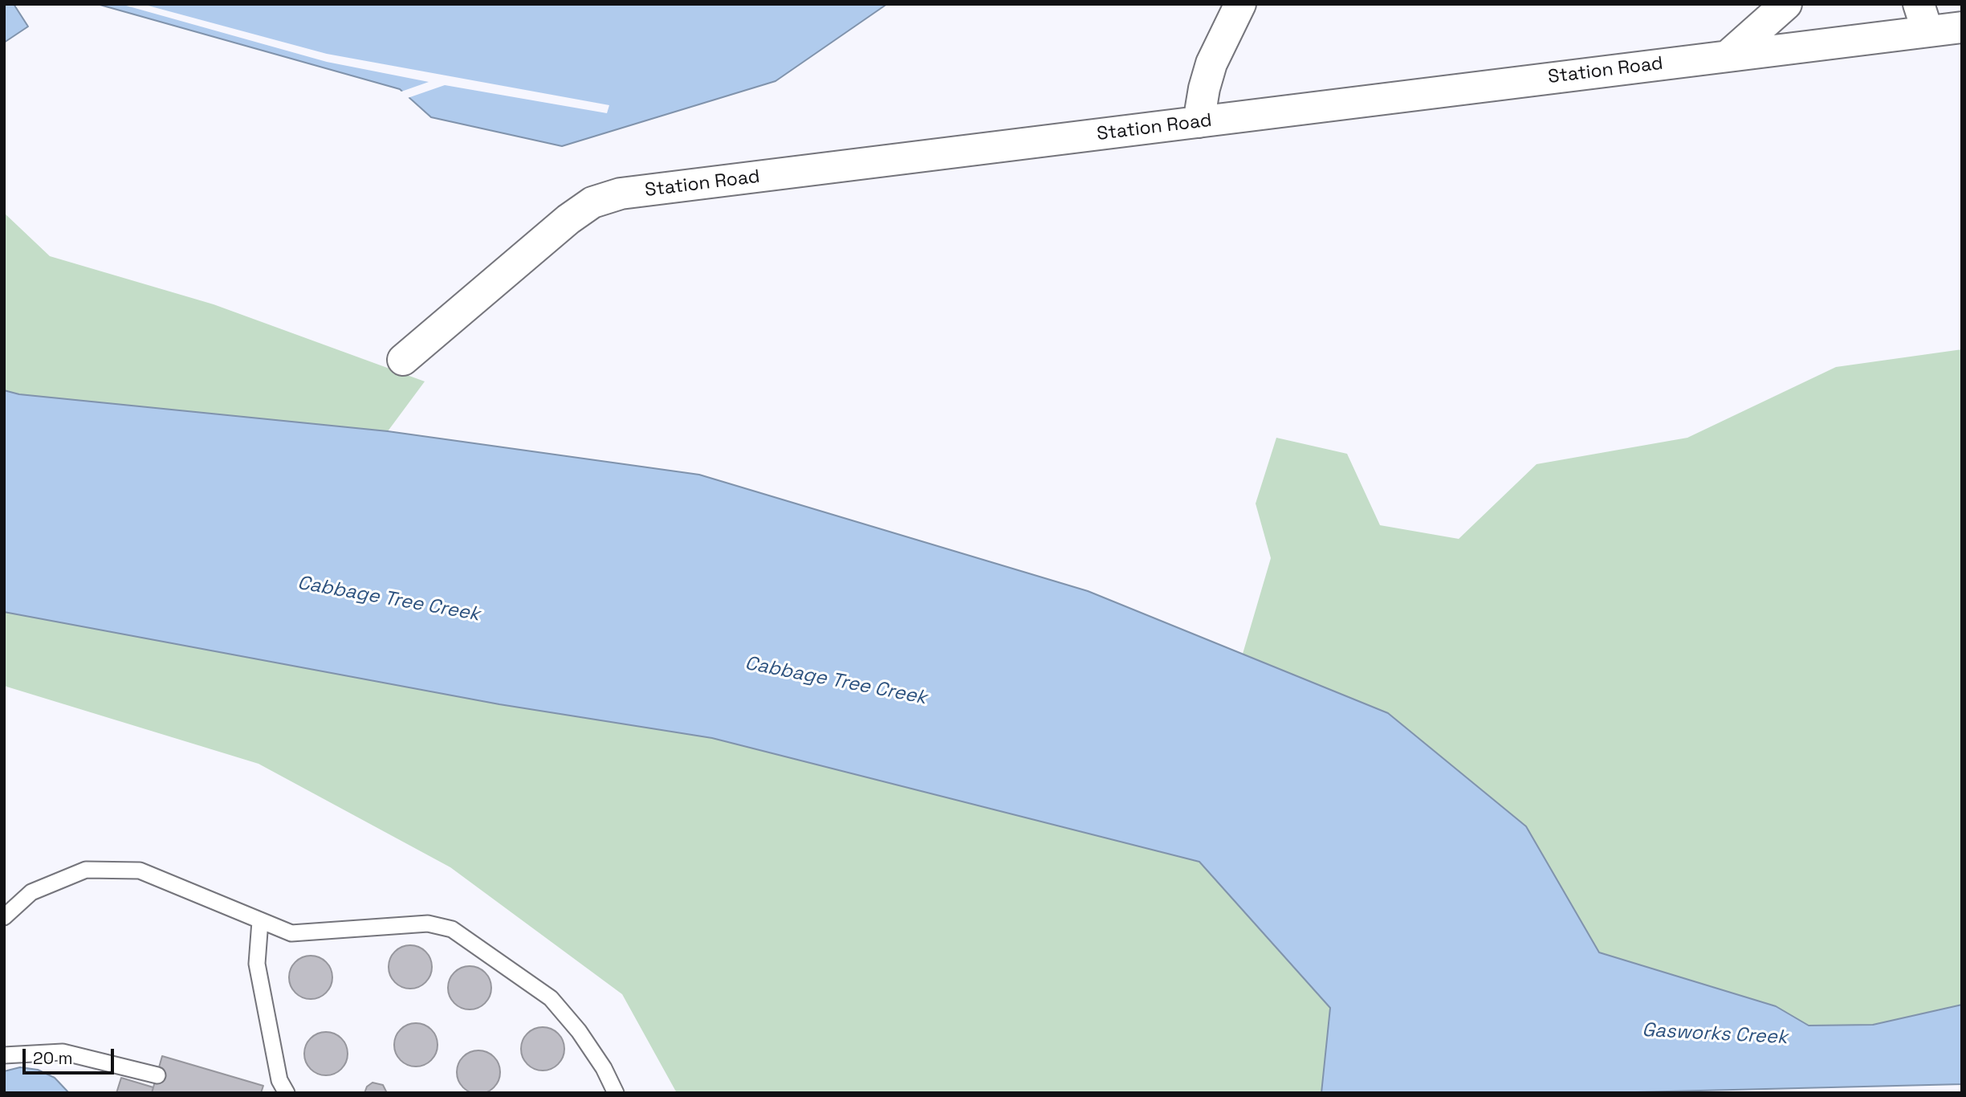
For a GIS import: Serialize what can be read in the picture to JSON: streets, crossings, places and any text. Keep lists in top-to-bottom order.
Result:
{
  "streets": {
    "street": ["Station Road"]
  },
  "water": ["Cabbage Tree Creek", "Gasworks Creek"],
  "scale_bar": "20 m"
}
